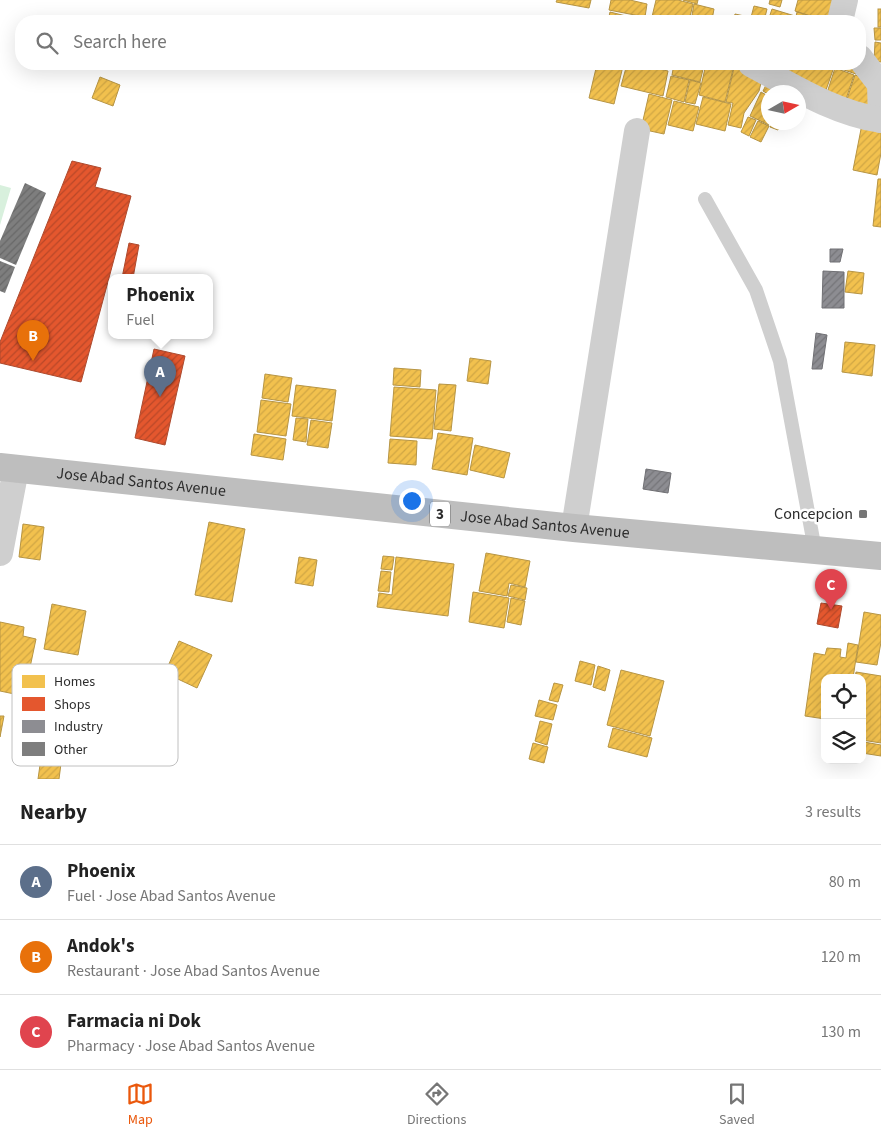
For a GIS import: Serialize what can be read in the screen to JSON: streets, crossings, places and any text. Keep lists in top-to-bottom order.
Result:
{
  "streets": {
    "highway": ["Jose Abad Santos Avenue", "3"]
  },
  "places": {
    "transit": ["Concepcion"]
  },
  "legend": [
    "Homes",
    "Shops",
    "Industry",
    "Other"
  ],
  "north": "right",
  "page": {
    "search": "Search here",
    "popup": ["Phoenix", "Fuel"],
    "pins": ["B", "A", "C"],
    "heading": ["Nearby", "3 results"],
    "list": [
      {
        "mark": "A",
        "name": "Phoenix",
        "note": "Fuel · Jose Abad Santos Avenue",
        "value": "80 m"
      },
      {
        "mark": "B",
        "name": "Andok's",
        "note": "Restaurant · Jose Abad Santos Avenue",
        "value": "120 m"
      },
      {
        "mark": "C",
        "name": "Farmacia ni Dok",
        "note": "Pharmacy · Jose Abad Santos Avenue",
        "value": "130 m"
      }
    ],
    "nav": ["Map", "Directions", "Saved"]
  }
}
